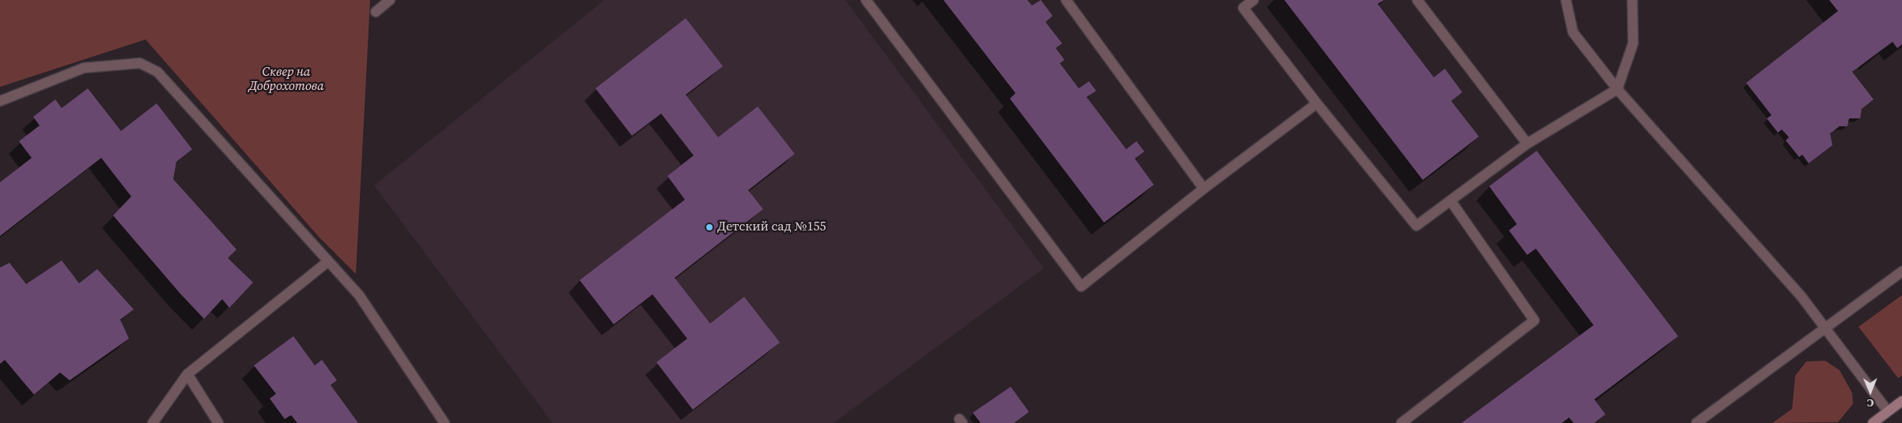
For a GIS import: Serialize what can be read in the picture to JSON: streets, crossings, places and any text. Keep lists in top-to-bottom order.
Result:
{
  "parks": ["Сквер на Доброхотова"],
  "places": ["Детский сад №155"],
  "north": "bottom"
}
